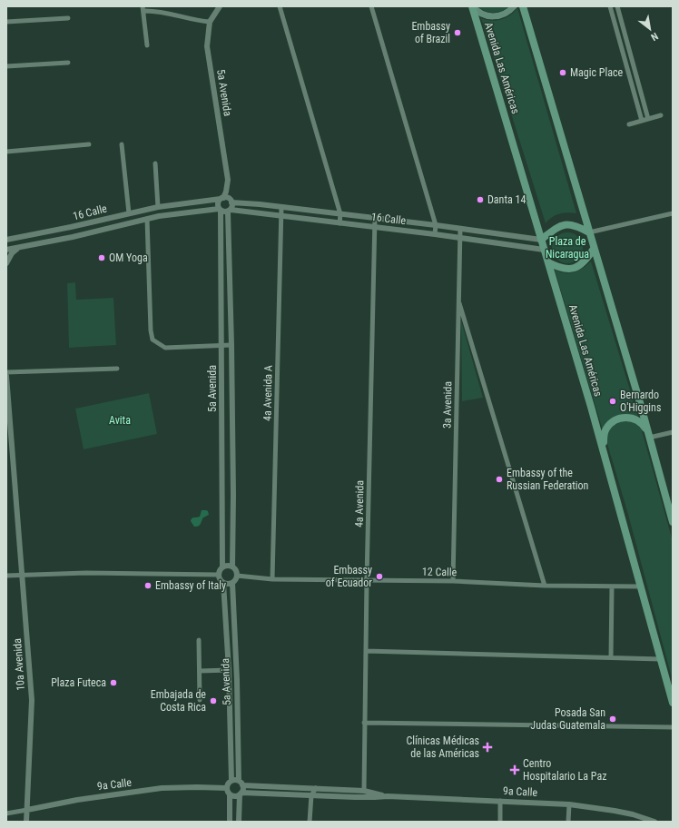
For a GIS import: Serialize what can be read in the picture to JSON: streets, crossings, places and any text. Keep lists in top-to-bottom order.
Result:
{
  "streets": {
    "main road": ["Avenida Las Américas"],
    "street": [
      "5a Avenida",
      "16 Calle",
      "4a Avenida A",
      "3a Avenida",
      "4a Avenida",
      "12 Calle",
      "10a Avenida",
      "9a Calle"
    ]
  },
  "crossings": [
    ["Avenida Las Américas", "16 Calle"],
    ["Avenida Las Américas", "12 Calle"],
    ["5a Avenida", "16 Calle"],
    ["5a Avenida", "12 Calle"],
    ["5a Avenida", "9a Calle"],
    ["16 Calle", "4a Avenida A"],
    ["16 Calle", "3a Avenida"],
    ["16 Calle", "4a Avenida"],
    ["4a Avenida A", "12 Calle"],
    ["3a Avenida", "12 Calle"],
    ["4a Avenida", "12 Calle"],
    ["4a Avenida", "9a Calle"],
    ["10a Avenida", "9a Calle"]
  ],
  "parks": ["Plaza de Nicaragua", "Avita"],
  "places": {
    "other": [
      "Embassy of Brazil",
      "Magic Place",
      "Danta 14",
      "OM Yoga",
      "Bernardo O'Higgins",
      "Embassy of the Russian Federation",
      "Embassy of Ecuador",
      "Embassy of Italy",
      "Plaza Futeca",
      "Embajada de Costa Rica",
      "Posada San Judas Guatemala"
    ],
    "health": ["Clínicas Médicas de las Américas", "Centro Hospitalario La Paz"]
  },
  "north": "bottom right"
}
